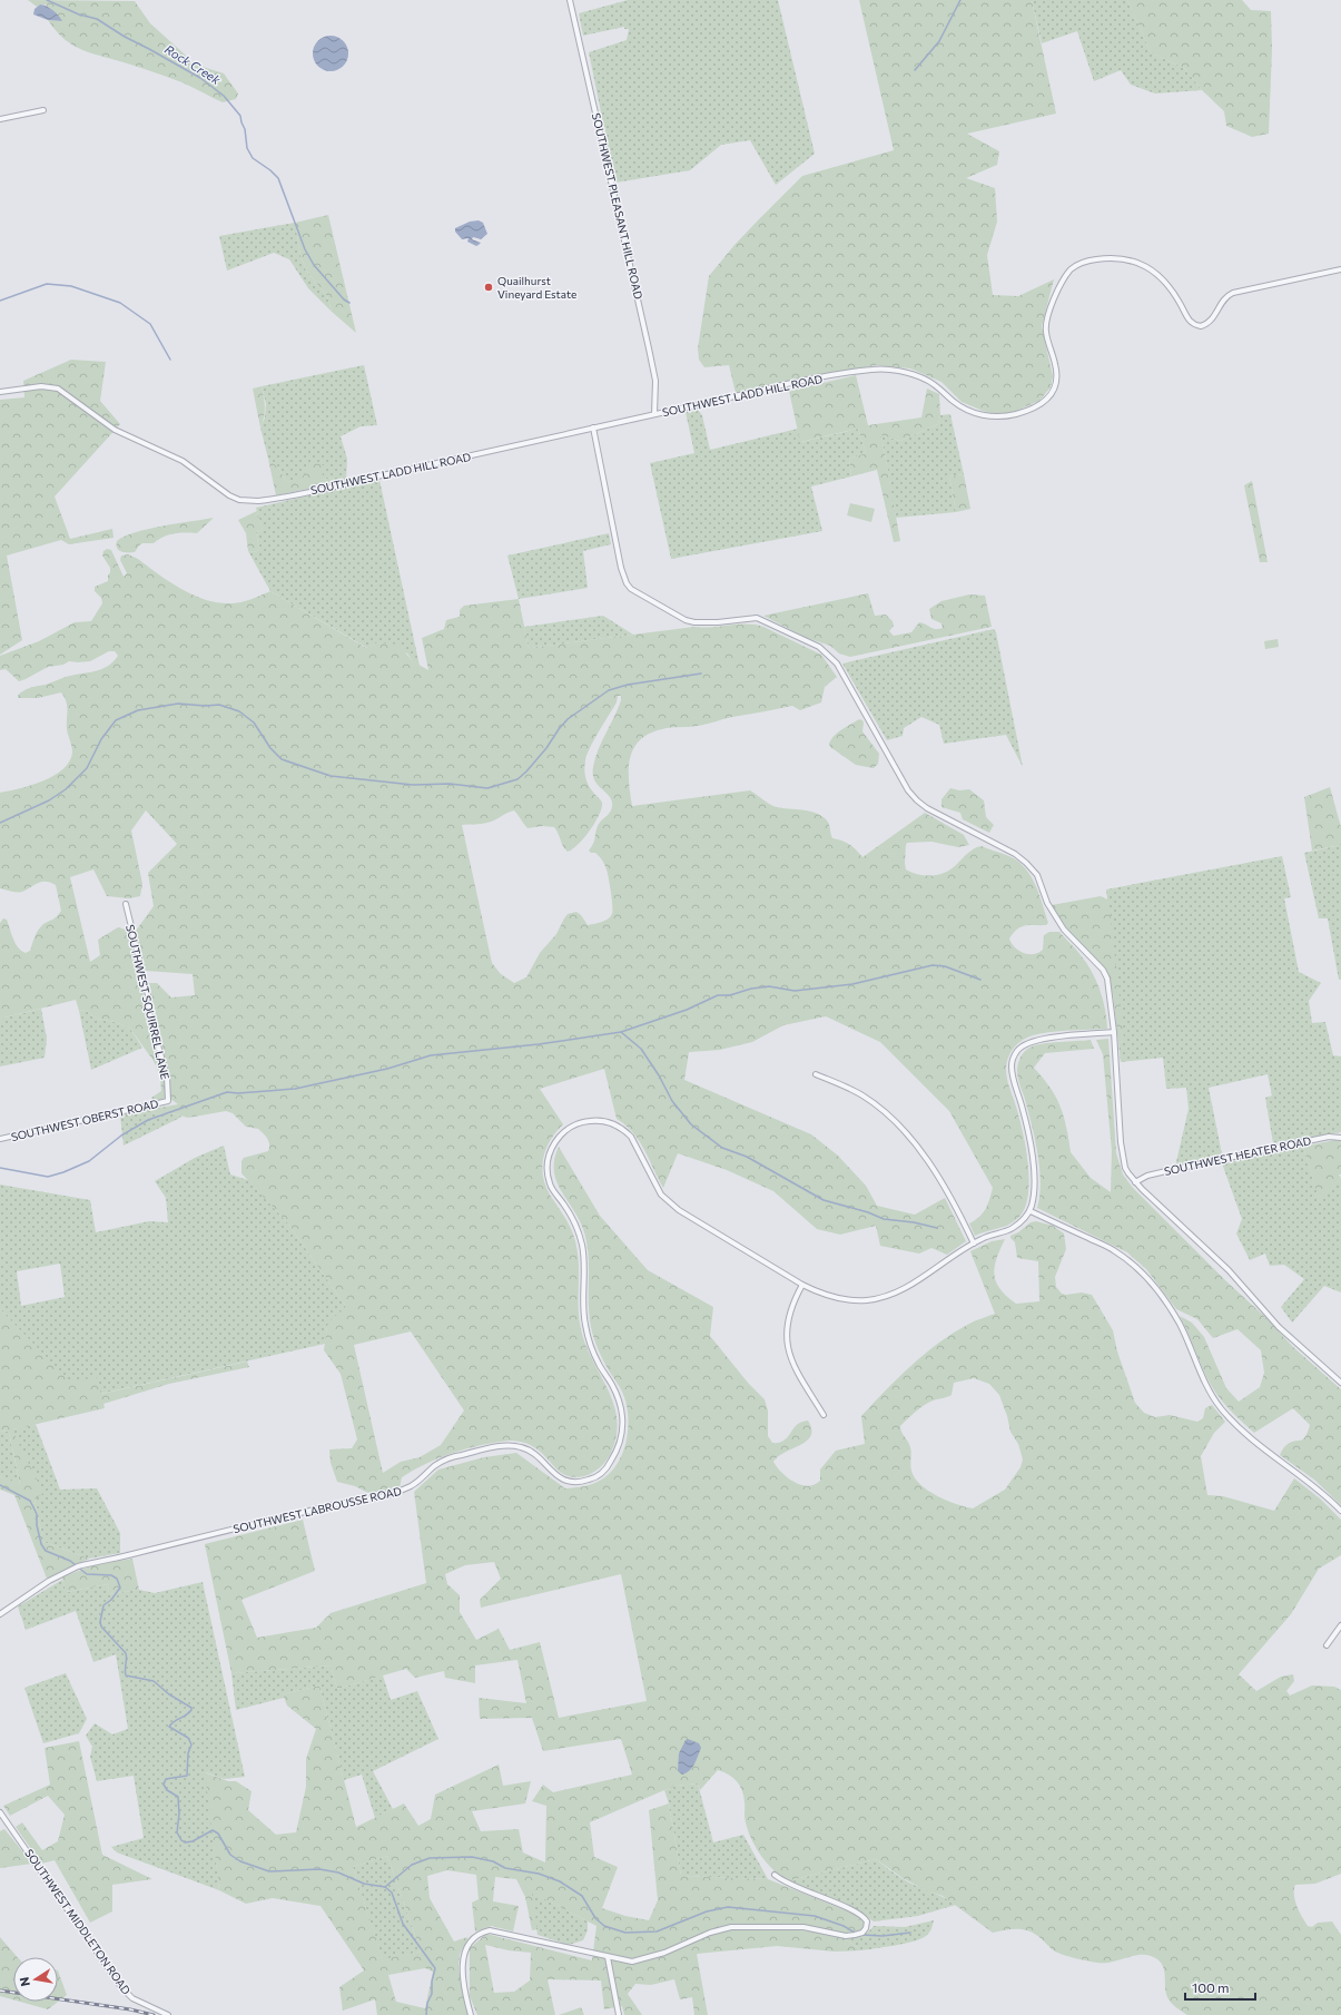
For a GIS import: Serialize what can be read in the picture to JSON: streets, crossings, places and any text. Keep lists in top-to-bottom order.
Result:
{
  "streets": {
    "street": [
      "SOUTHWEST PLEASANT HILL ROAD",
      "SOUTHWEST LADD HILL ROAD",
      "SOUTHWEST SQUIRREL LANE",
      "SOUTHWEST OBERST ROAD",
      "SOUTHWEST HEATER ROAD",
      "SOUTHWEST LABROUSSE ROAD",
      "SOUTHWEST MIDDLETON ROAD"
    ]
  },
  "crossings": [
    ["SOUTHWEST PLEASANT HILL ROAD", "SOUTHWEST LADD HILL ROAD"],
    ["SOUTHWEST SQUIRREL LANE", "SOUTHWEST OBERST ROAD"]
  ],
  "water": ["Rock Creek"],
  "places": ["Quailhurst Vineyard Estate"],
  "scale_bar": "100 m",
  "north": "left"
}
